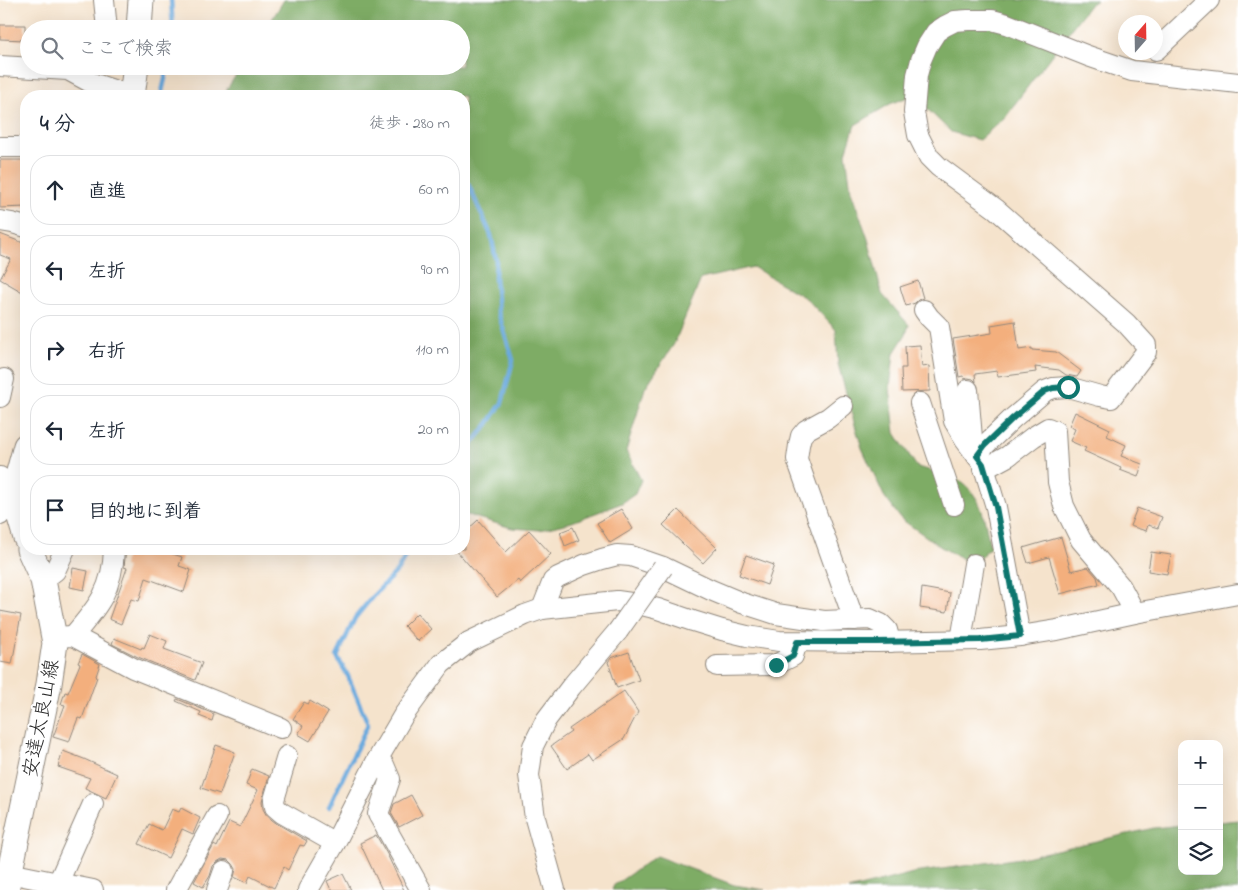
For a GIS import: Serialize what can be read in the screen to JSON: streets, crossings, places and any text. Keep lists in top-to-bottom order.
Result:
{
  "streets": {
    "main road": ["安達太良山線"]
  },
  "north": "top",
  "page": {
    "search": "ここで検索",
    "heading": ["4 分", "徒歩 · 280 m"],
    "list": [
      ["直進", "60 m"],
      ["左折", "90 m"],
      ["右折", "110 m"],
      ["左折", "20 m"],
      "目的地に到着"
    ],
    "map_buttons": ["+", "−"]
  }
}
